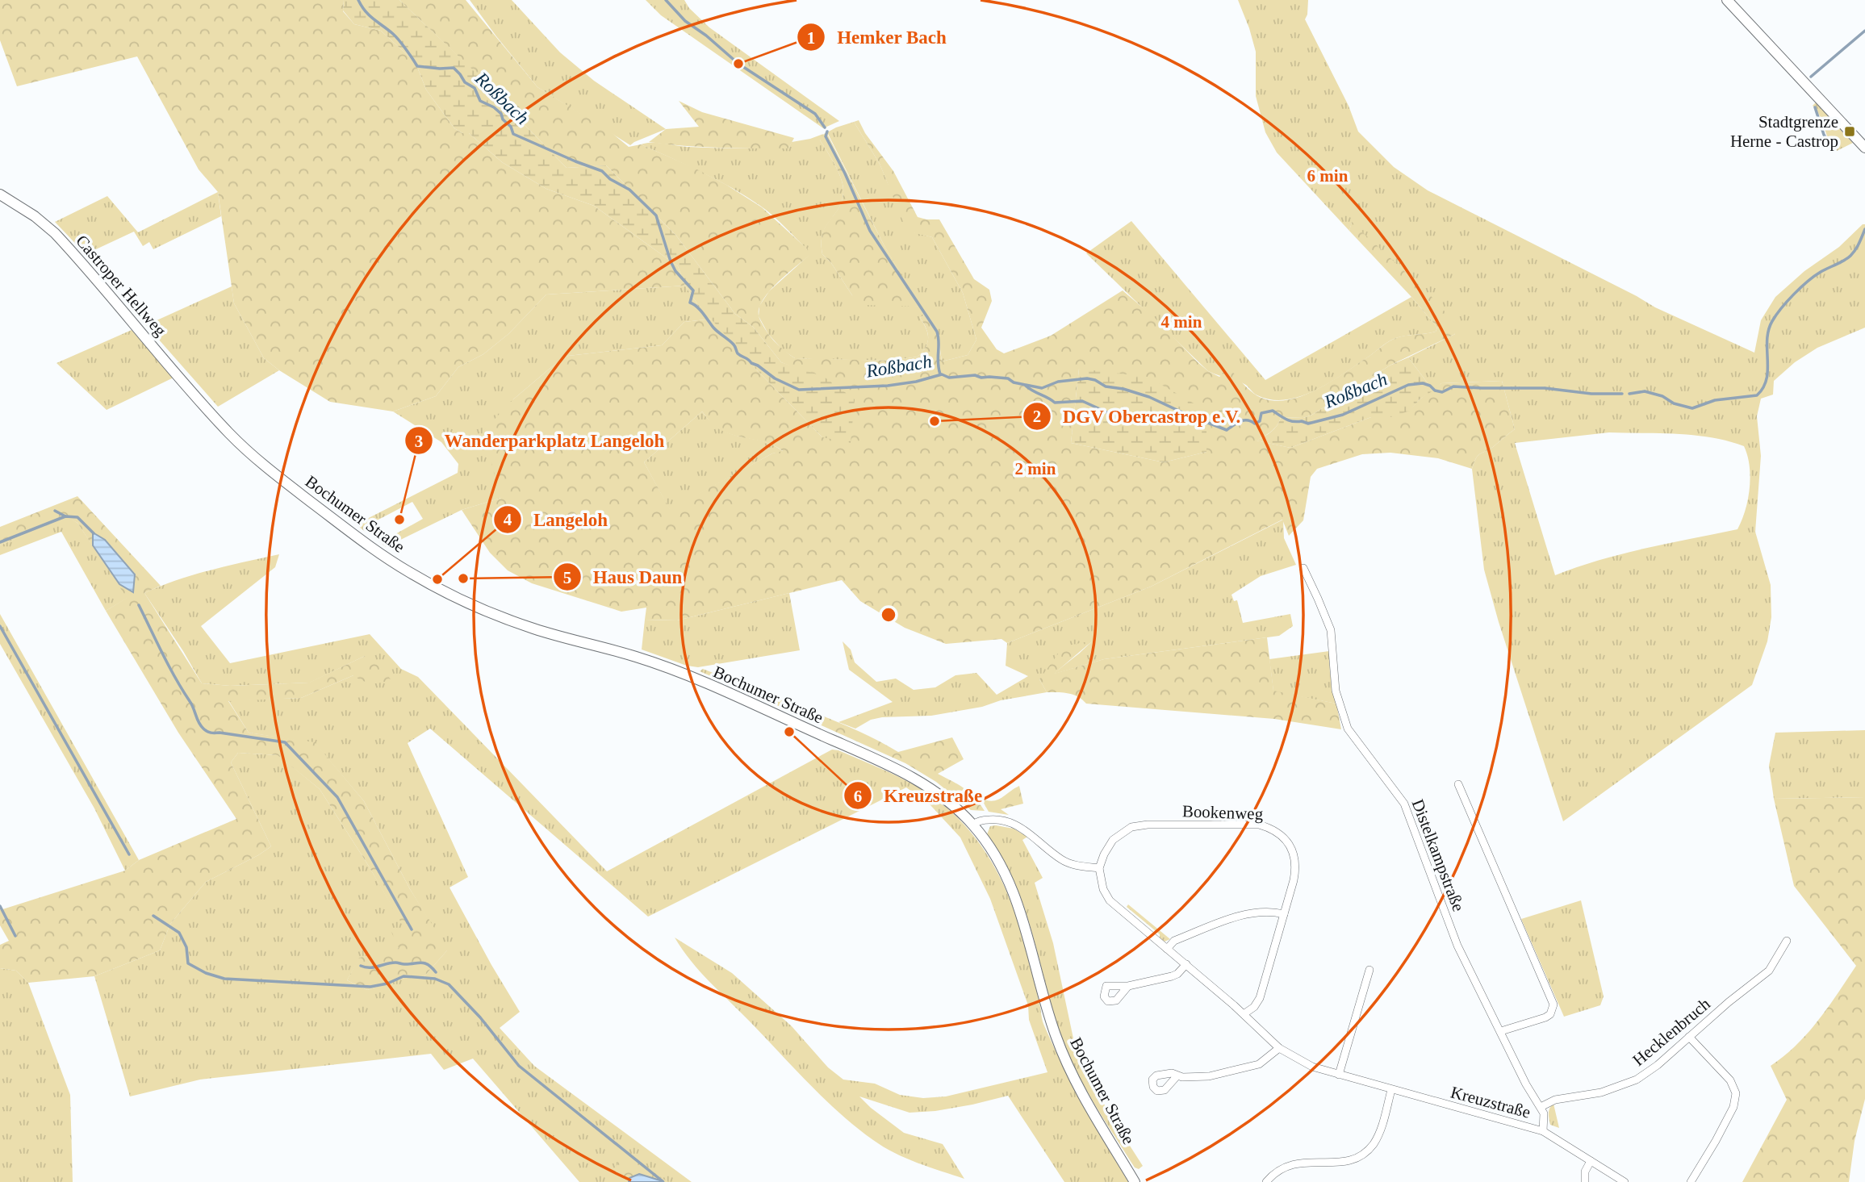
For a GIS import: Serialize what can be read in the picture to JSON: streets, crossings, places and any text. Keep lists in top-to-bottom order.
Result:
{
  "streets": {
    "main road": ["Castroper Hellweg", "Bochumer Straße"],
    "street": [
      "Bookenweg",
      "Distelkampstraße",
      "Hecklenbruch",
      "Kreuzstraße"
    ]
  },
  "crossings": [
    ["Castroper Hellweg", "Bochumer Straße"],
    ["Bookenweg", "Kreuzstraße"],
    ["Distelkampstraße", "Hecklenbruch"]
  ],
  "water": ["Roßbach"],
  "places": {
    "other": [
      "Hemker Bach",
      "DGV Obercastrop e.V.",
      "Wanderparkplatz Langeloh",
      "Haus Daun",
      "Langeloh",
      "Kreuzstraße"
    ],
    "transit": ["Stadtgrenze Herne - Castrop"]
  },
  "rings": ["6 min", "4 min", "2 min"]
}
